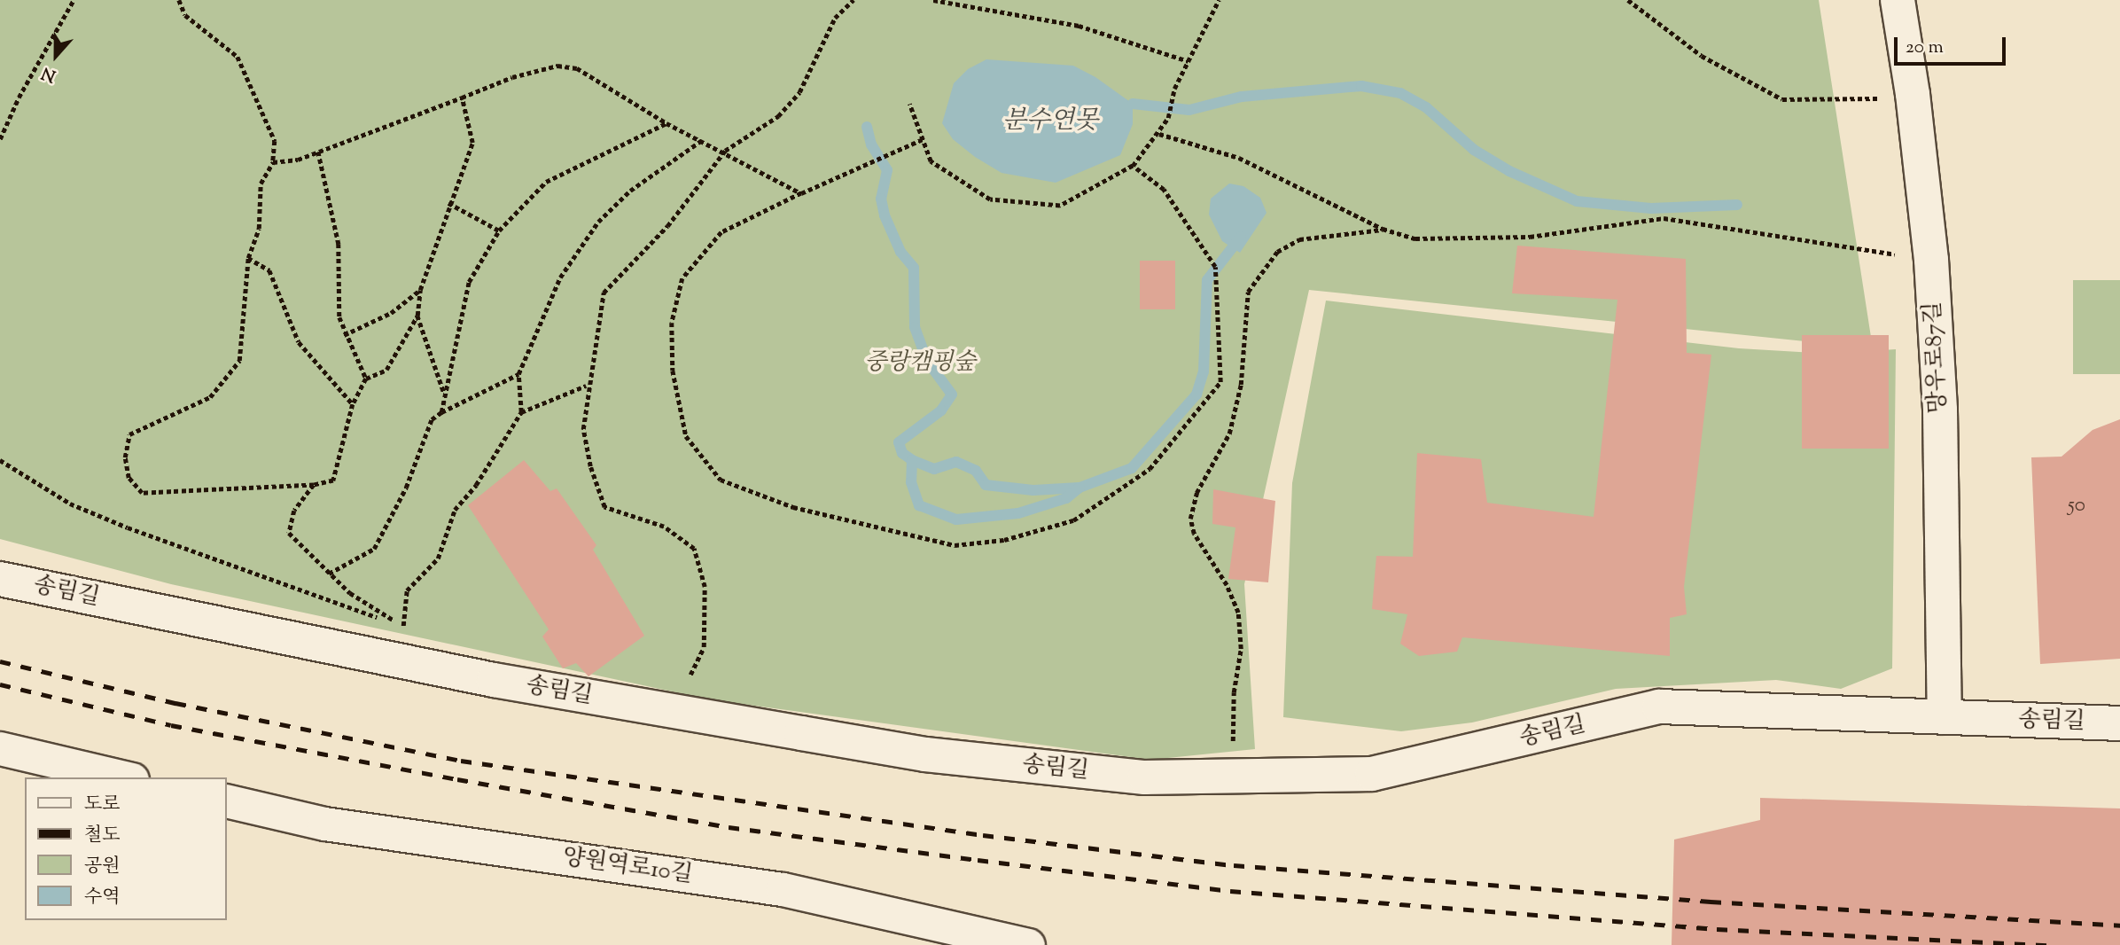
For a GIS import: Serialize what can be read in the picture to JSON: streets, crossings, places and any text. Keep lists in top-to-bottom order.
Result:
{
  "streets": {
    "street": ["망우로87길", "송림길", "양원역로10길"]
  },
  "crossings": [
    ["망우로87길", "송림길"]
  ],
  "water": ["분수연못"],
  "parks": ["중랑캠핑숲"],
  "house_numbers": ["50"],
  "legend": [
    "도로",
    "철도",
    "공원",
    "수역"
  ],
  "scale_bar": "20 m",
  "north": "bottom"
}
